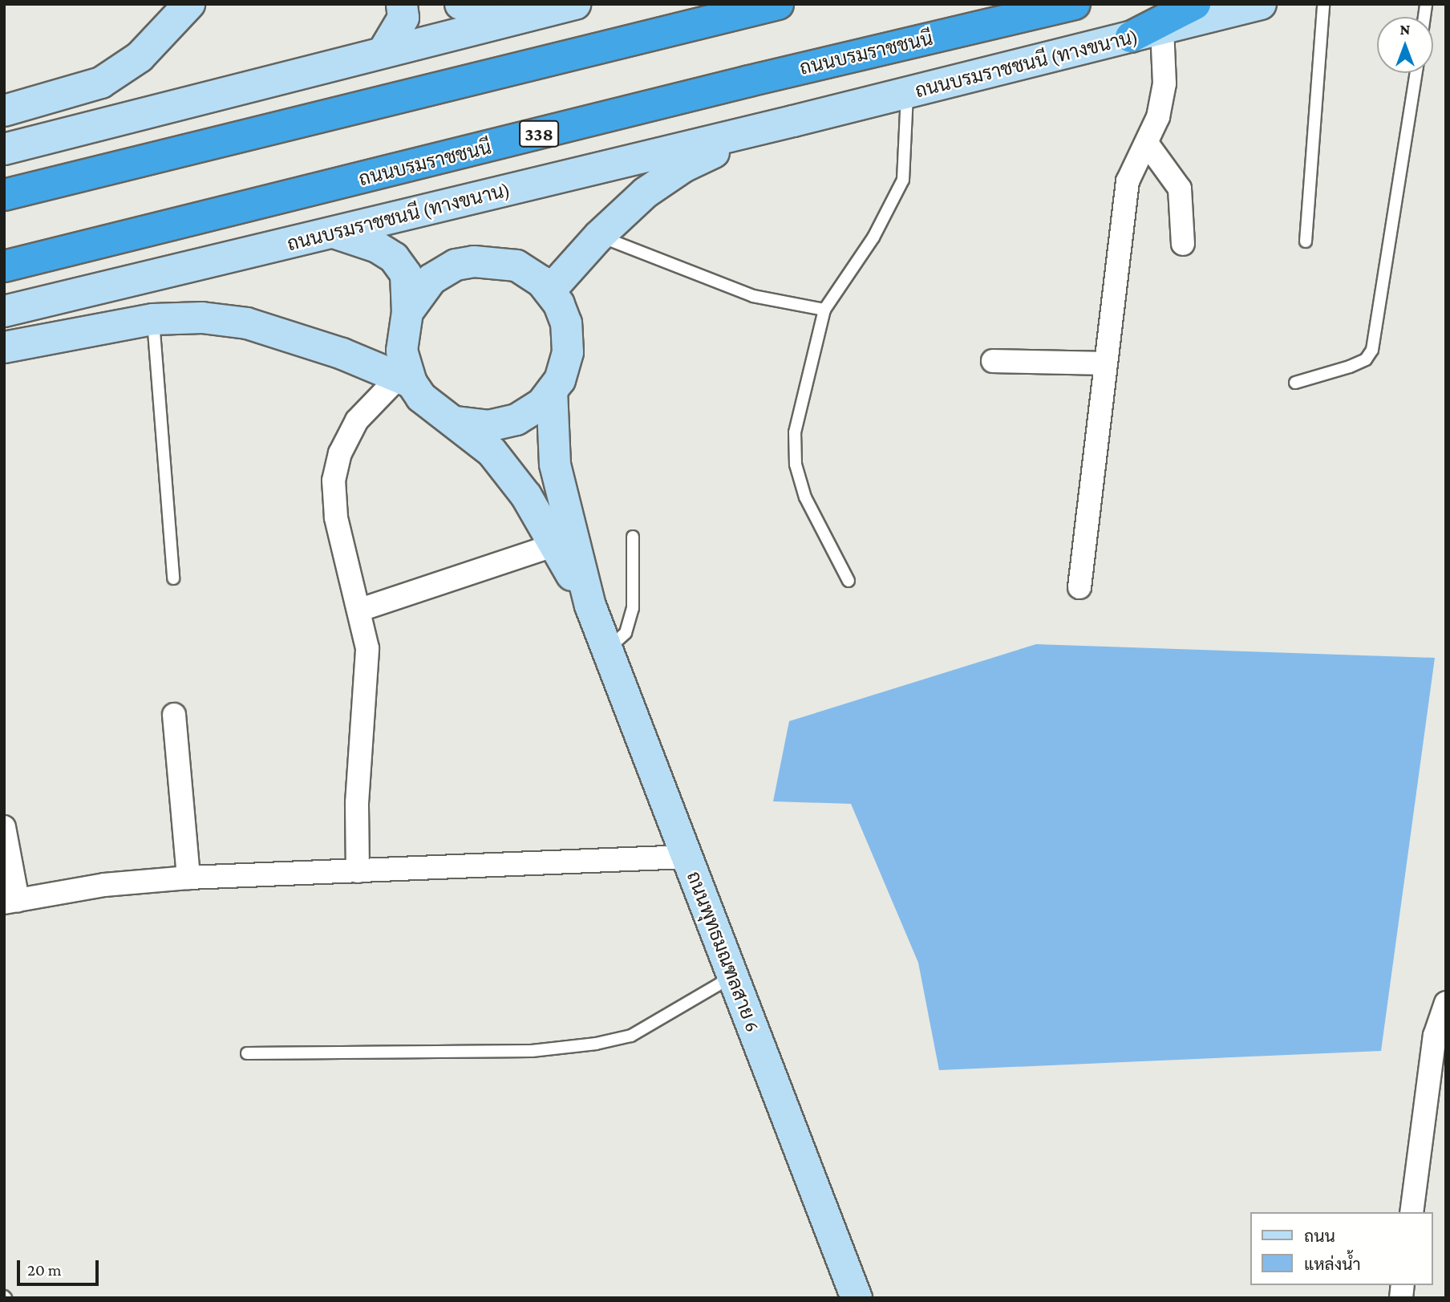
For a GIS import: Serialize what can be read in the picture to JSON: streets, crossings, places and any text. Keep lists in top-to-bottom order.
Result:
{
  "streets": {
    "highway": ["ถนนบรมราชชนนี", "338"],
    "main road": ["ถนนบรมราชชนนี (ทางขนาน)", "ถนนพุทธมณฑลสาย 6"]
  },
  "legend": ["ถนน", "แหล่งน้ำ"],
  "scale_bar": "20 m",
  "north": "top"
}
